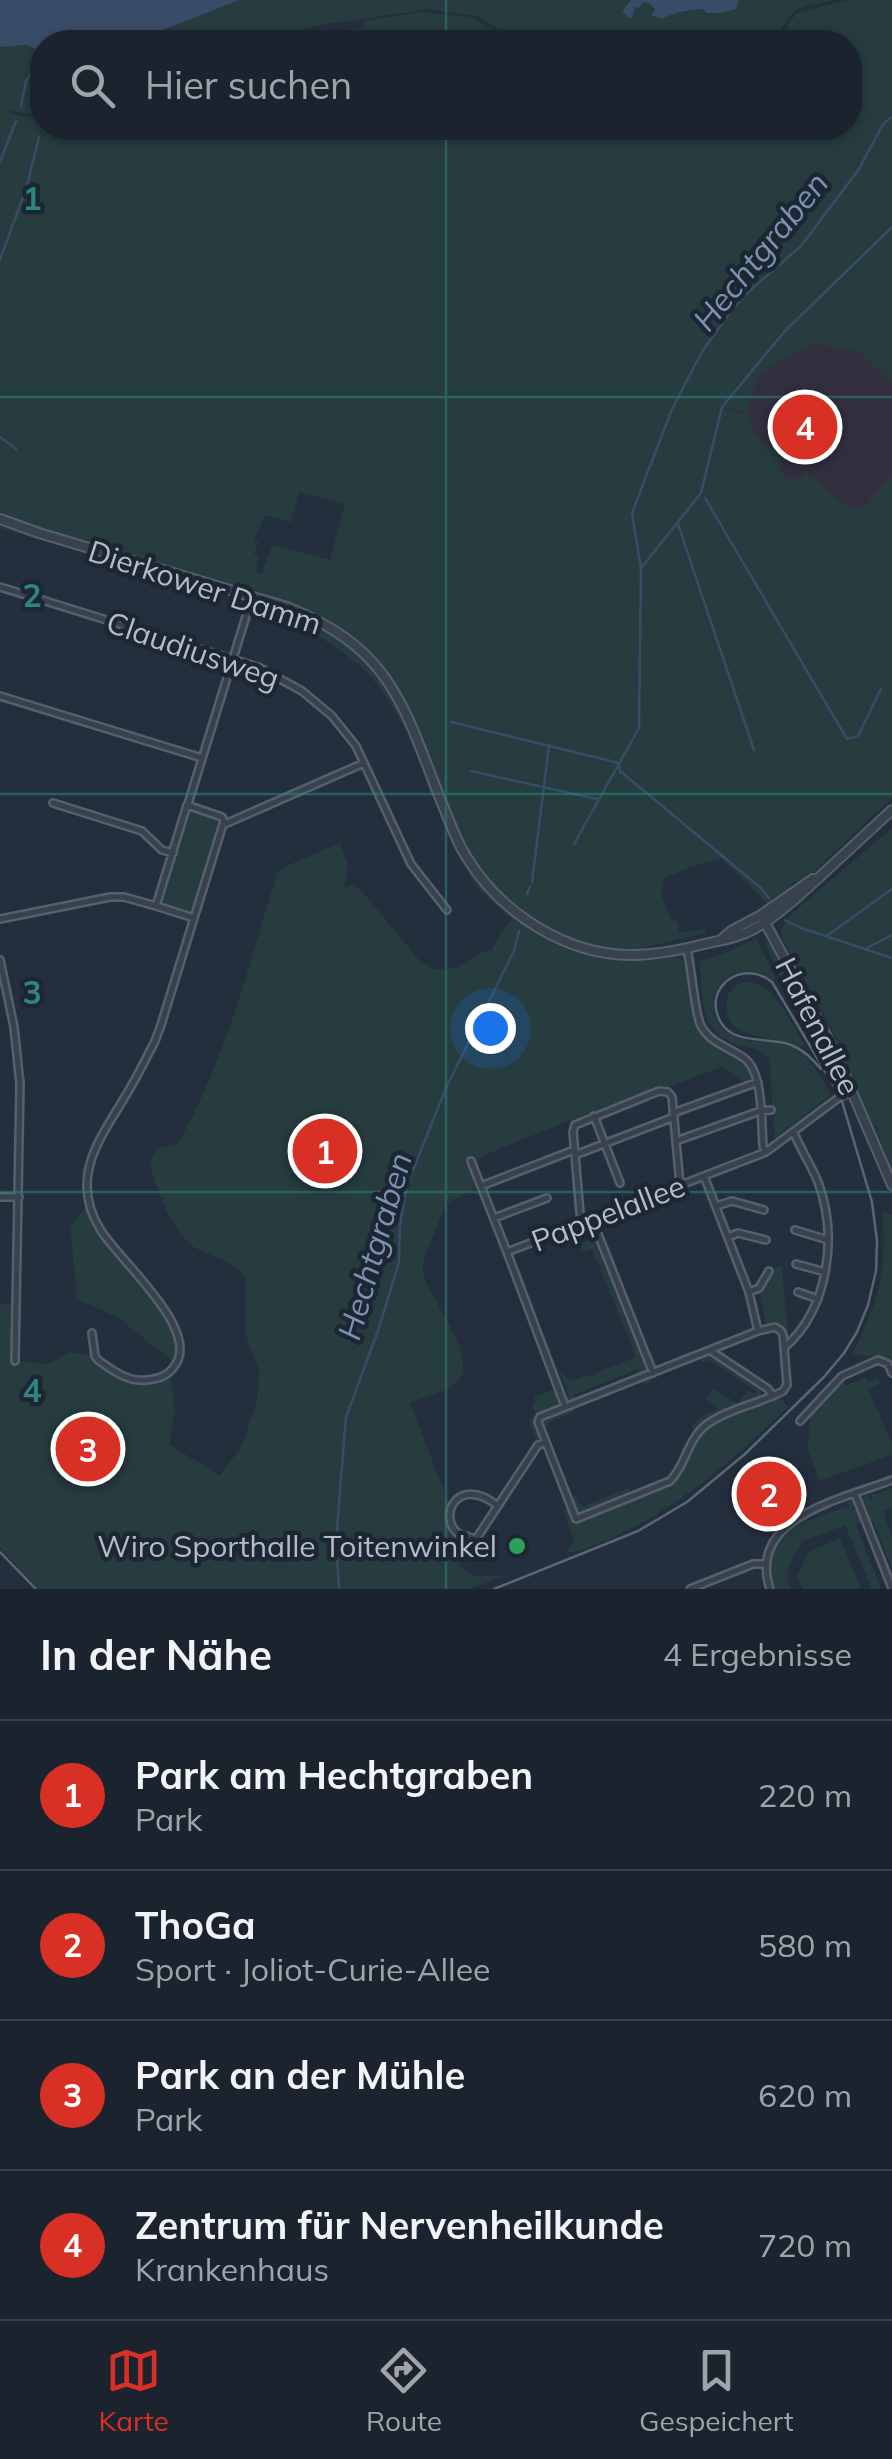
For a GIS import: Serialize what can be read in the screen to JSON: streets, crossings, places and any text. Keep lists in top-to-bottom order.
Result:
{
  "streets": {
    "street": [
      "Dierkower Damm",
      "Claudiusweg",
      "Hafenallee",
      "Pappelallee"
    ]
  },
  "crossings": [
    ["Dierkower Damm", "Hafenallee"],
    ["Hafenallee", "Pappelallee"]
  ],
  "water": ["Hechtgraben"],
  "places": ["Wiro Sporthalle Toitenwinkel"],
  "page": {
    "search": "Hier suchen",
    "pins": [
      "4",
      "1",
      "3",
      "2"
    ],
    "heading": ["In der Nähe", "4 Ergebnisse"],
    "list": [
      {
        "mark": "1",
        "name": "Park am Hechtgraben",
        "note": "Park",
        "value": "220 m"
      },
      {
        "mark": "2",
        "name": "ThoGa",
        "note": "Sport · Joliot-Curie-Allee",
        "value": "580 m"
      },
      {
        "mark": "3",
        "name": "Park an der Mühle",
        "note": "Park",
        "value": "620 m"
      },
      {
        "mark": "4",
        "name": "Zentrum für Nervenheilkunde",
        "note": "Krankenhaus",
        "value": "720 m"
      }
    ],
    "nav": ["Karte", "Route", "Gespeichert"]
  },
  "grid": {
    "rows": [
      "1",
      "2",
      "3",
      "4"
    ]
  }
}
